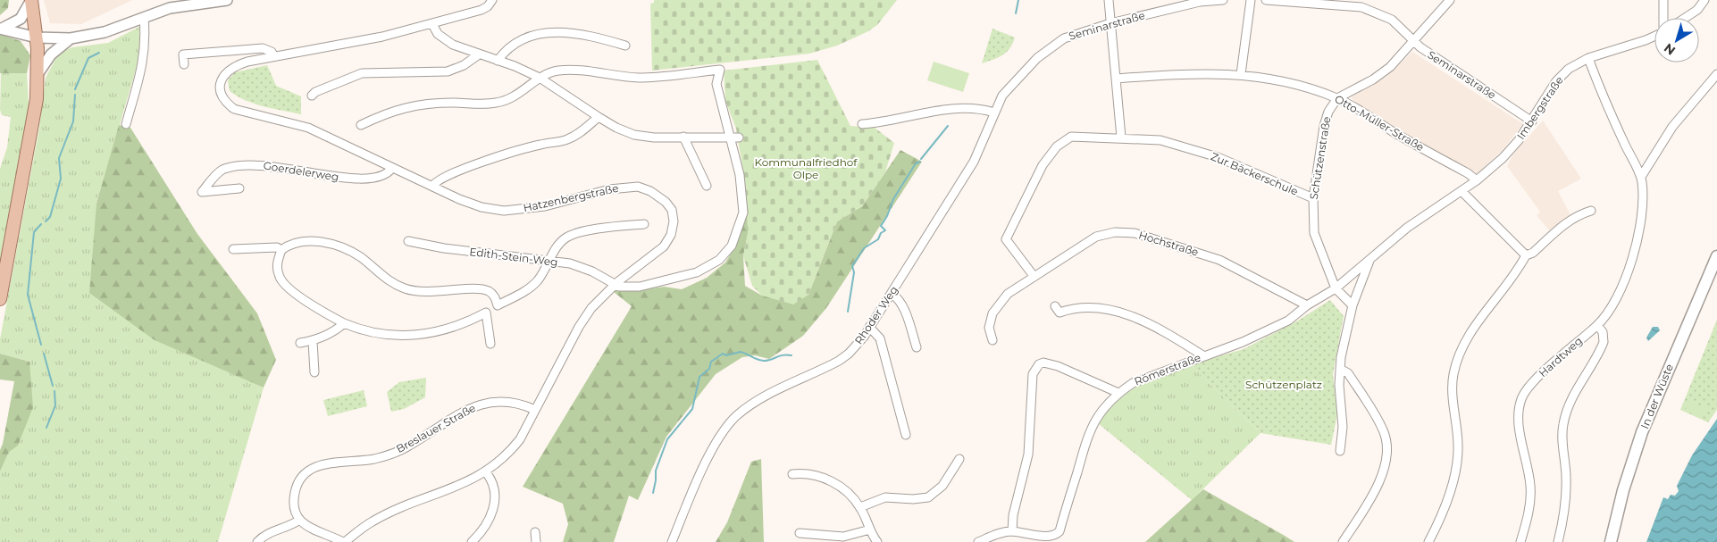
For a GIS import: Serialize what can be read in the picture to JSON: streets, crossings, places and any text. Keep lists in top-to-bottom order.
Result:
{
  "streets": {
    "main road": ["In der Wüste"],
    "street": [
      "Seminarstraße",
      "Imbergstraße",
      "Otto-Müller-Straße",
      "Schützenstraße",
      "Goerdelerweg",
      "Zur Bäckerschule",
      "Hatzenbergstraße",
      "Hochstraße",
      "Edith-Stein-Weg",
      "Rhoder Weg",
      "Hardtweg",
      "Römerstraße",
      "Breslauer Straße"
    ]
  },
  "crossings": [
    ["Seminarstraße", "Imbergstraße"],
    ["Seminarstraße", "Rhoder Weg"],
    ["Imbergstraße", "Otto-Müller-Straße"],
    ["Imbergstraße", "Schützenstraße"],
    ["Imbergstraße", "Römerstraße"],
    ["Otto-Müller-Straße", "Schützenstraße"],
    ["Schützenstraße", "Zur Bäckerschule"],
    ["Schützenstraße", "Römerstraße"],
    ["Goerdelerweg", "Hatzenbergstraße"],
    ["Zur Bäckerschule", "Hochstraße"],
    ["Hatzenbergstraße", "Edith-Stein-Weg"],
    ["Hatzenbergstraße", "Breslauer Straße"],
    ["Hochstraße", "Römerstraße"]
  ],
  "parks": ["Kommunalfriedhof Olpe", "Schützenplatz"],
  "north": "bottom left"
}
